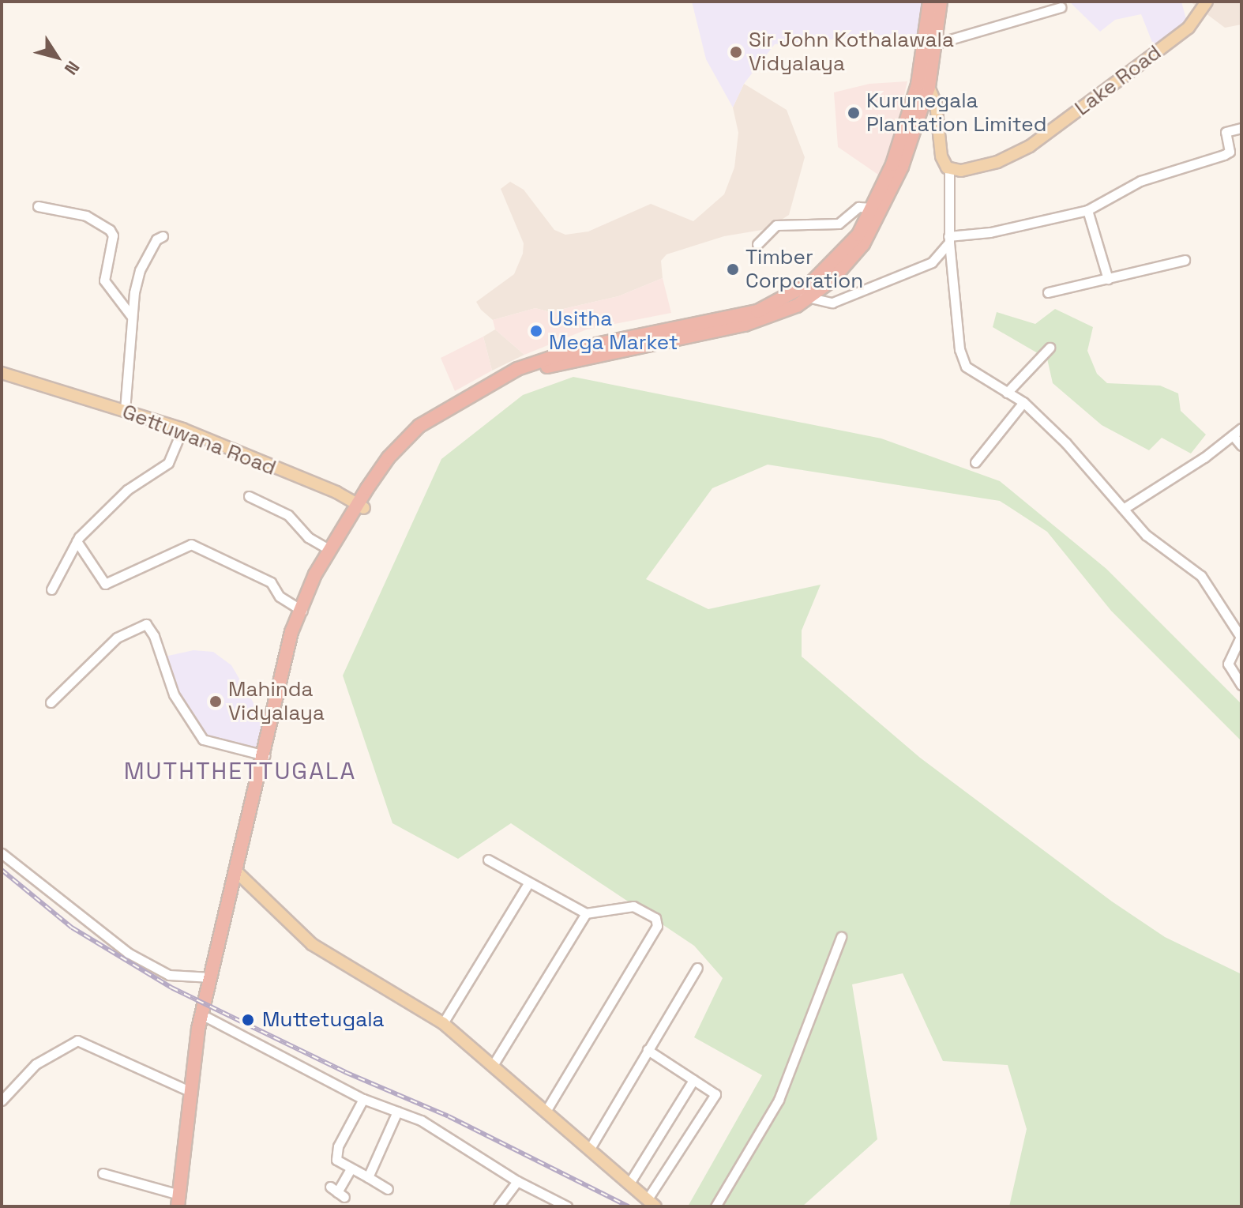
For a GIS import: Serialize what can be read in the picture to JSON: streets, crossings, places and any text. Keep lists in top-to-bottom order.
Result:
{
  "streets": {
    "main road": ["Lake Road", "Gettuwana Road"]
  },
  "districts": ["MUTHTHETTUGALA"],
  "places": [
    "Sir John Kothalawala Vidyalaya",
    "Kurunegala Plantation Limited",
    "Timber Corporation",
    "Usitha Mega Market",
    "Mahinda Vidyalaya",
    "Muttetugala"
  ],
  "north": "bottom right"
}
